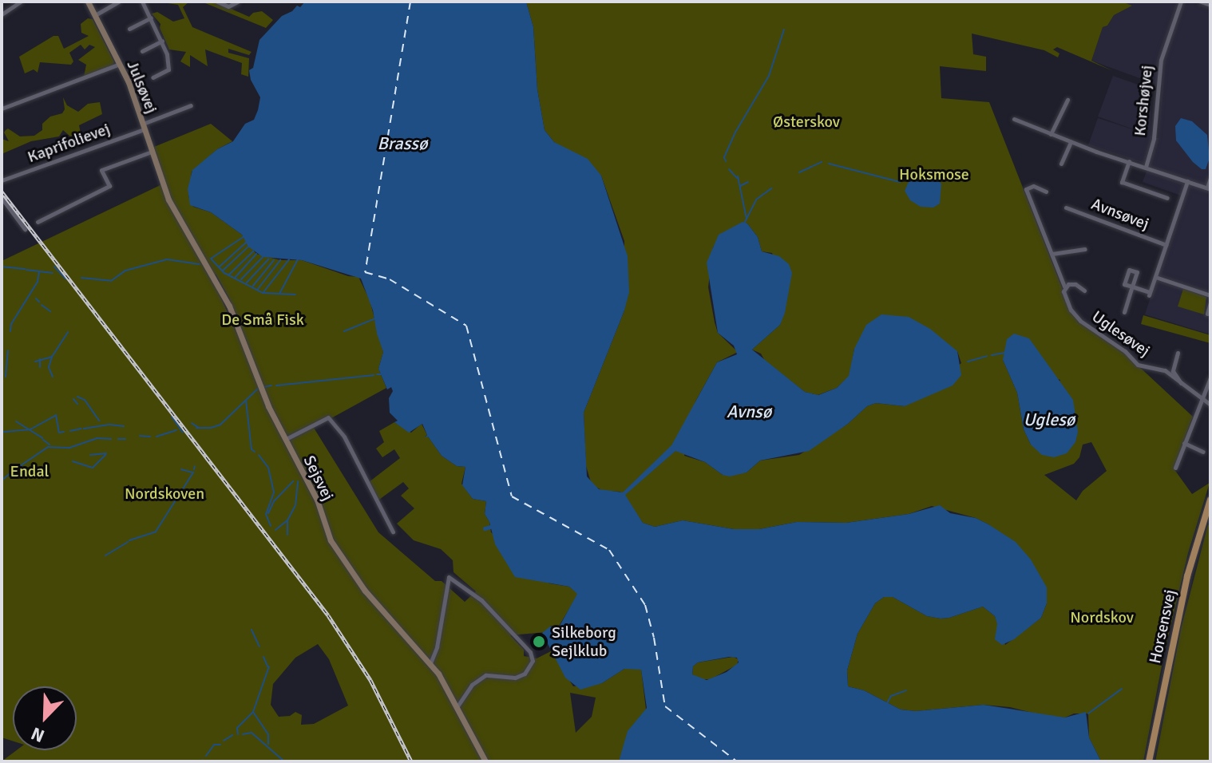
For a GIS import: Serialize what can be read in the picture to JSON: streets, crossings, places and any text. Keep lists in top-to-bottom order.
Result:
{
  "streets": {
    "main road": ["Horsensvej"],
    "street": [
      "Julsøvej",
      "Korshøjvej",
      "Kaprifolievej",
      "Avnsøvej",
      "Uglesøvej",
      "Sejsvej"
    ]
  },
  "crossings": [
    ["Julsøvej", "Kaprifolievej"],
    ["Julsøvej", "Sejsvej"]
  ],
  "water": ["Brassø", "Avnsø", "Uglesø"],
  "parks": [
    "Østerskov",
    "Hoksmose",
    "De Små Fisk",
    "Endal",
    "Nordskoven",
    "Nordskov"
  ],
  "places": ["Silkeborg Sejlklub"],
  "north": "bottom left"
}
